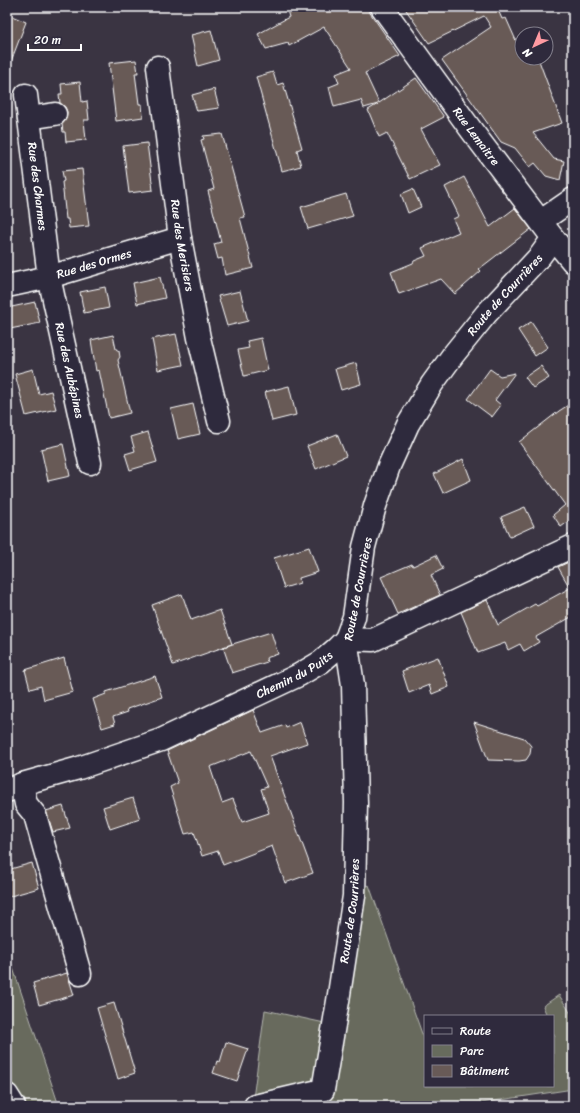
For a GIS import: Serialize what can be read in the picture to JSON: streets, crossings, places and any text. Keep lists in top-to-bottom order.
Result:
{
  "streets": {
    "street": [
      "Rue Lemaitre",
      "Rue des Charmes",
      "Rue des Merisiers",
      "Rue des Ormes",
      "Route de Courrières",
      "Rue des Aubépines",
      "Chemin du Puits"
    ]
  },
  "crossings": [
    ["Rue Lemaitre", "Route de Courrières"],
    ["Rue des Charmes", "Rue des Ormes"],
    ["Rue des Charmes", "Rue des Aubépines"],
    ["Rue des Merisiers", "Rue des Ormes"],
    ["Rue des Ormes", "Rue des Aubépines"],
    ["Route de Courrières", "Chemin du Puits"]
  ],
  "legend": ["Route", "Parc", "Bâtiment"],
  "scale_bar": "20 m",
  "north": "bottom left"
}
